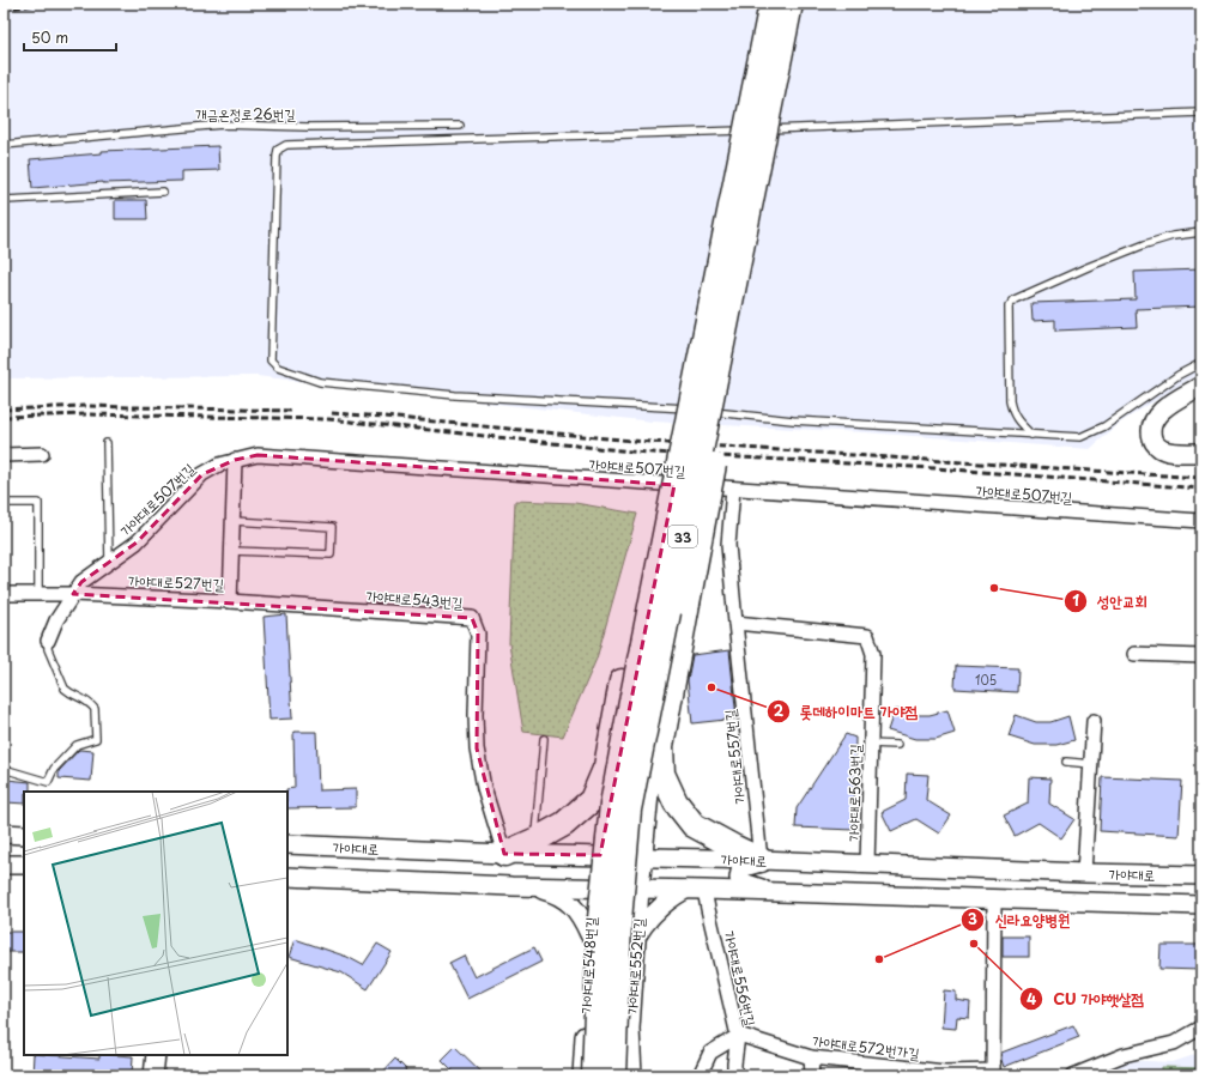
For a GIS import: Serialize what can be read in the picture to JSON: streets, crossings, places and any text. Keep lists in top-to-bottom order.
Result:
{
  "streets": {
    "highway": ["33"],
    "main road": ["가야대로", "가야대로548번길", "가야대로552번길"],
    "street": [
      "가야대로507번길",
      "가야대로527번길",
      "가야대로543번길",
      "가야대로557번길",
      "가야대로563번길",
      "가야대로556번길",
      "가야대로572번가길"
    ],
    "lane": ["개금온정로26번길"]
  },
  "crossings": [
    ["가야대로507번길", "가야대로527번길"],
    ["가야대로507번길", "가야대로557번길"],
    ["가야대로527번길", "가야대로543번길"],
    ["가야대로543번길", "가야대로"],
    ["가야대로557번길", "가야대로563번길"],
    ["가야대로557번길", "가야대로"],
    ["가야대로563번길", "가야대로"],
    ["가야대로", "가야대로548번길"],
    ["가야대로", "가야대로552번길"],
    ["가야대로", "가야대로556번길"],
    ["가야대로548번길", "가야대로552번길"],
    ["가야대로556번길", "가야대로572번가길"]
  ],
  "places": [
    "성안교회",
    "롯데하이마트 가야점",
    "CU 가야햇살점",
    "신라요양병원"
  ],
  "house_numbers": ["105"],
  "scale_bar": "50 m"
}
